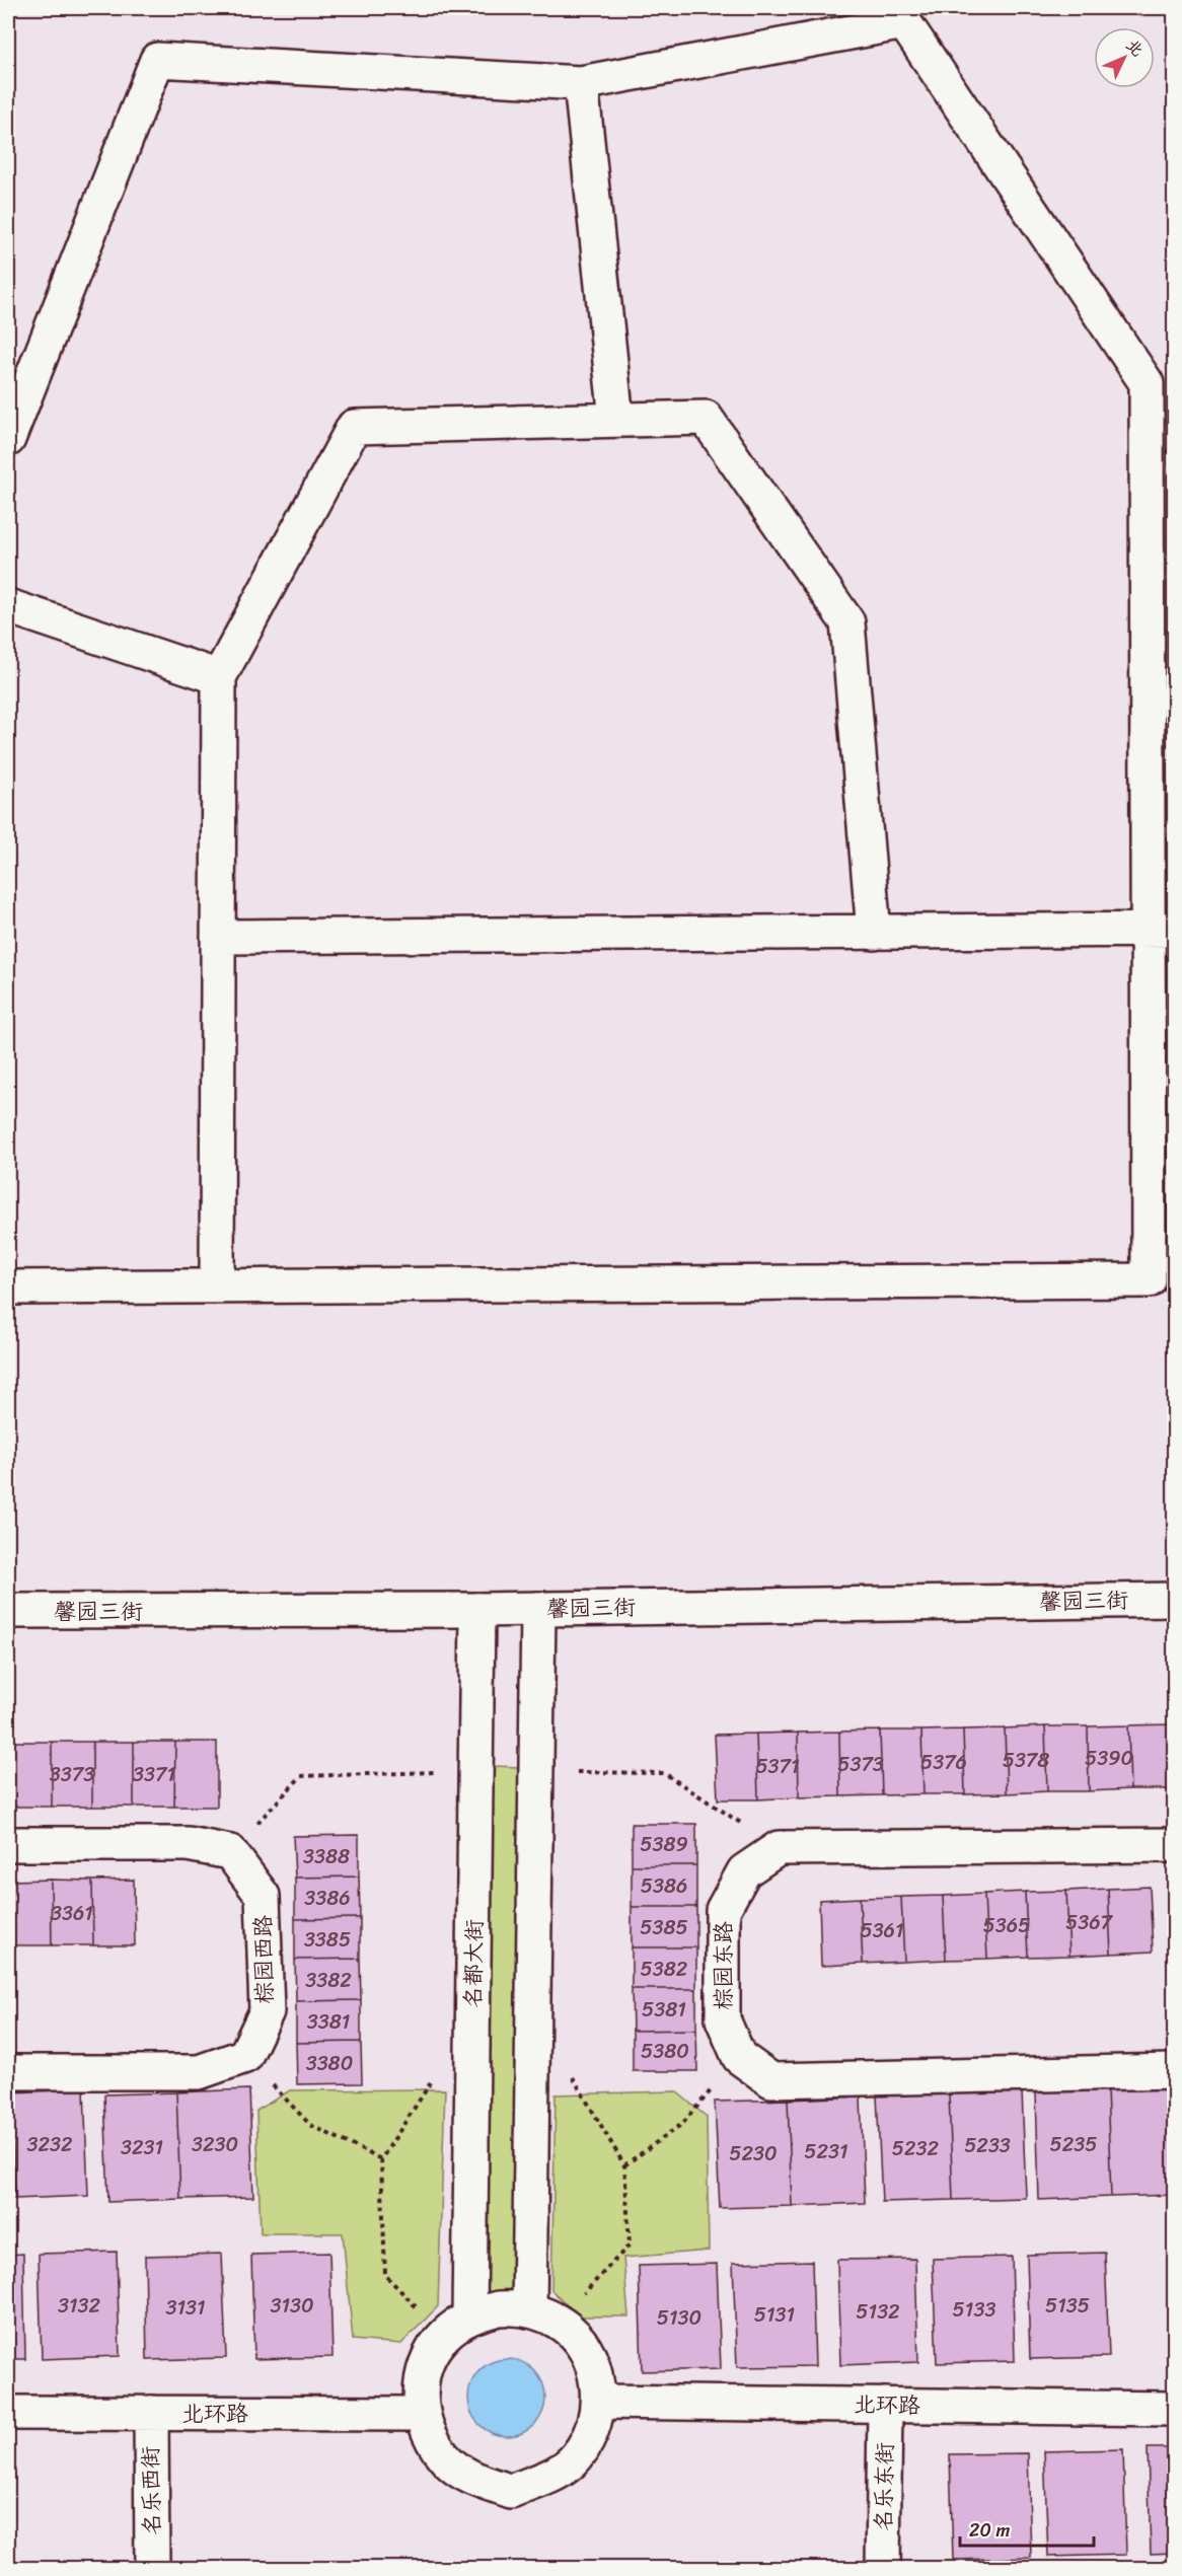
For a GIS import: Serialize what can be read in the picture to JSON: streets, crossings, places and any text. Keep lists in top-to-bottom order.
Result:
{
  "streets": {
    "street": [
      "馨园三街",
      "棕园西路",
      "名都大街",
      "棕园东路",
      "北环路",
      "名乐东街",
      "名乐西街"
    ]
  },
  "crossings": [
    ["馨园三街", "名都大街"],
    ["名都大街", "北环路"],
    ["北环路", "名乐东街"],
    ["北环路", "名乐西街"]
  ],
  "house_numbers": [
    "5390",
    "5378",
    "5376",
    "5373",
    "5371",
    "3373",
    "3371",
    "5389",
    "3388",
    "5386",
    "3386",
    "3361",
    "5367",
    "5365",
    "5385",
    "5361",
    "3385",
    "5382",
    "3382",
    "5381",
    "3381",
    "5380",
    "3380",
    "3232",
    "3230",
    "5235",
    "5233",
    "3231",
    "5232",
    "5231",
    "5230",
    "3132",
    "3130",
    "5135",
    "3131",
    "5133",
    "5132",
    "5131",
    "5130"
  ],
  "scale_bar": "20 m",
  "north": "top right"
}
